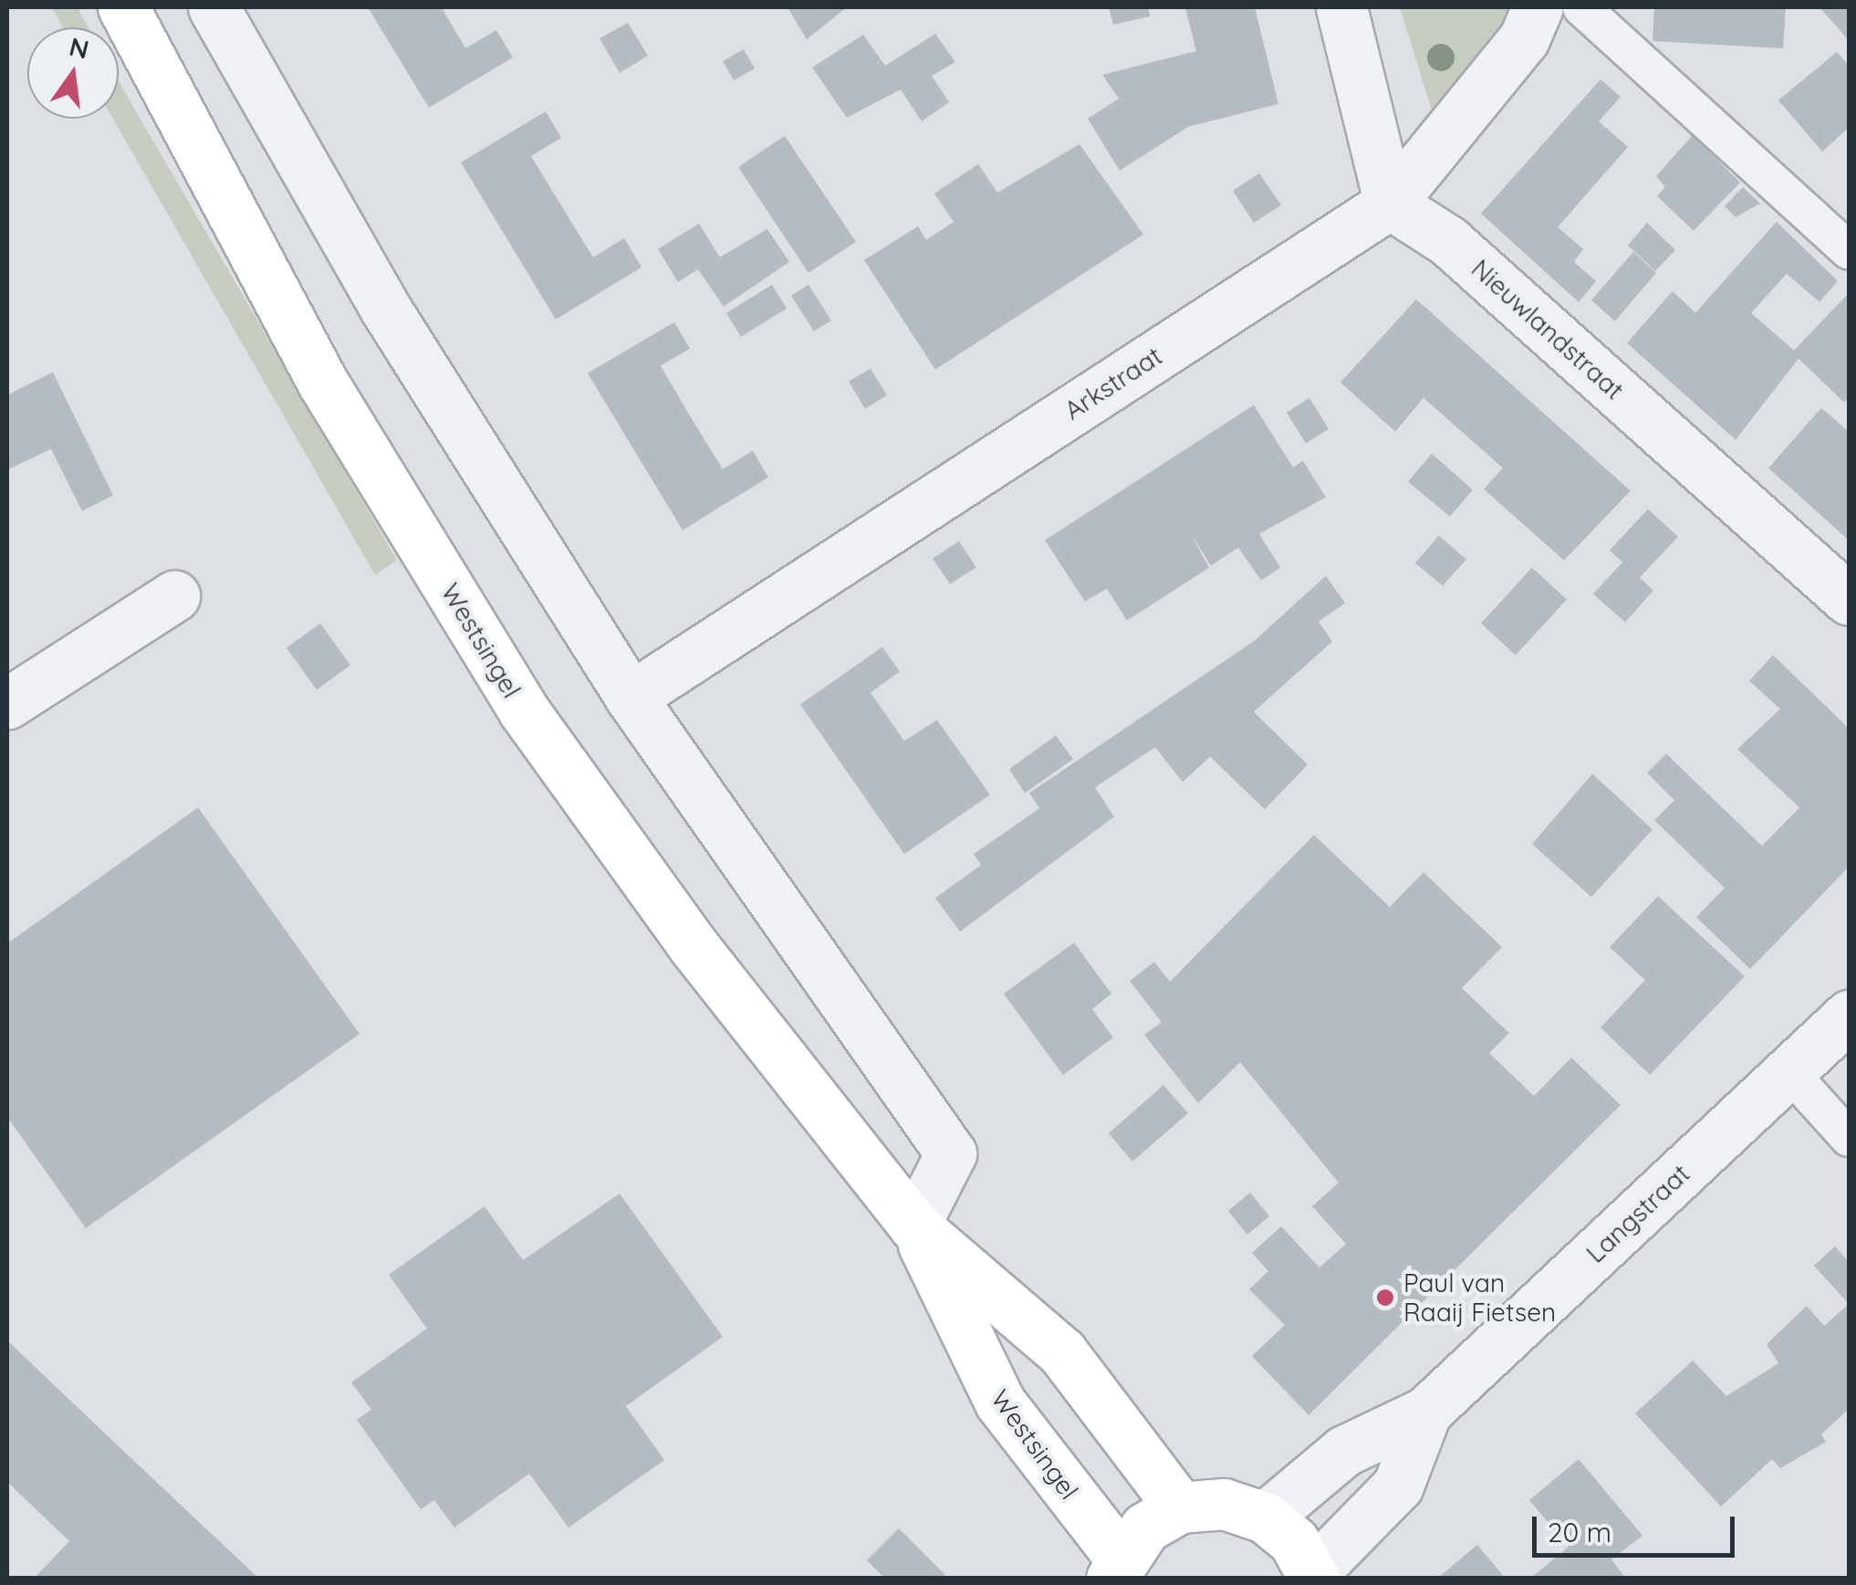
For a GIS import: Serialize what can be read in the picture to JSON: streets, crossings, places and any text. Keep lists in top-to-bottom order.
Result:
{
  "streets": {
    "main road": ["Westsingel"],
    "street": ["Nieuwlandstraat", "Arkstraat", "Langstraat"]
  },
  "crossings": [
    ["Nieuwlandstraat", "Arkstraat"]
  ],
  "places": ["Paul van Raaij Fietsen"],
  "scale_bar": "20 m",
  "north": "top"
}
